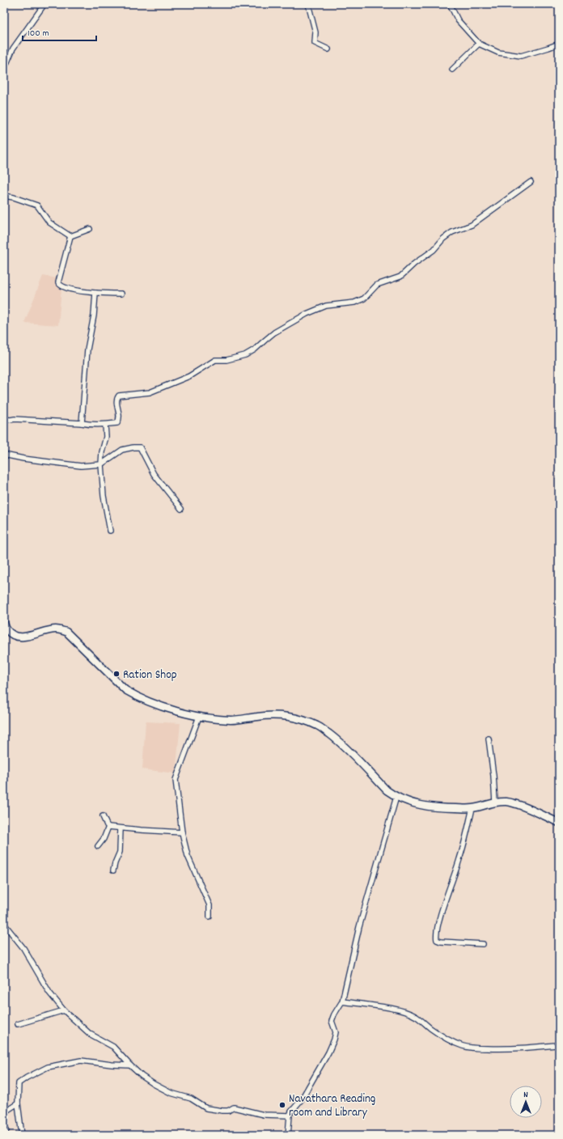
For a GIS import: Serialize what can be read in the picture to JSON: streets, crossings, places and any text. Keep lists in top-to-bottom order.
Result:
{
  "places": ["Ration Shop", "Navathara Reading room and Library"],
  "scale_bar": "100 m",
  "north": "top"
}
